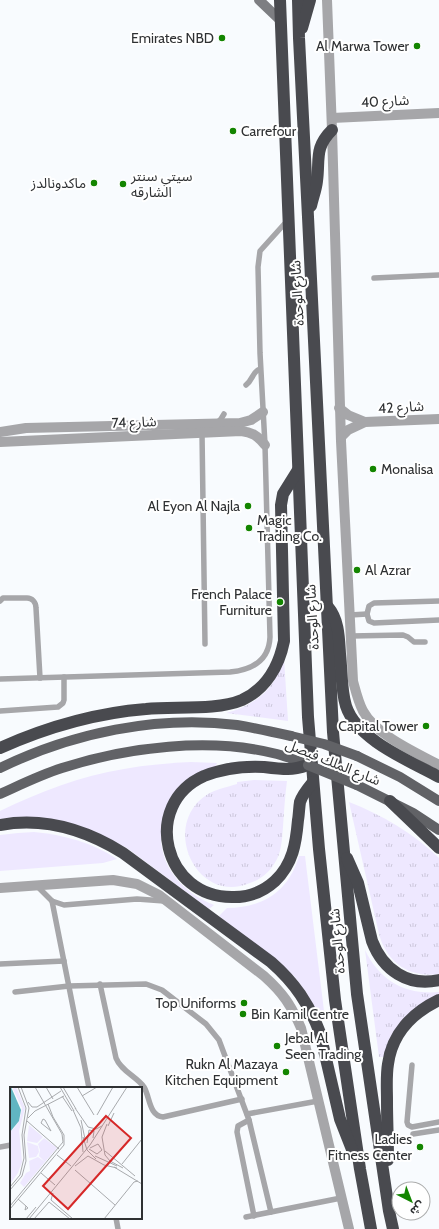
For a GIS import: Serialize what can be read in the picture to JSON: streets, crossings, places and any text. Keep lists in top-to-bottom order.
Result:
{
  "streets": {
    "highway": ["شارع الوحدة"],
    "main road": ["شارع الملك فيصل"],
    "street": ["شارع 40", "شارع 42", "شارع 74"]
  },
  "places": [
    "Emirates NBD",
    "Al Marwa Tower",
    "Carrefour",
    "ماكدونالدز",
    "سيتي سنتر الشارقه",
    "Monalisa",
    "Al Eyon Al Najla",
    "Magic Trading Co.",
    "Al Azrar",
    "French Palace Furniture",
    "Capital Tower",
    "Top Uniforms",
    "Bin Kamil Centre",
    "Jebal Al Seen Trading",
    "Rukn Al Mazaya Kitchen Equipment",
    "Ladies Fitness Center"
  ],
  "north": "bottom right"
}
